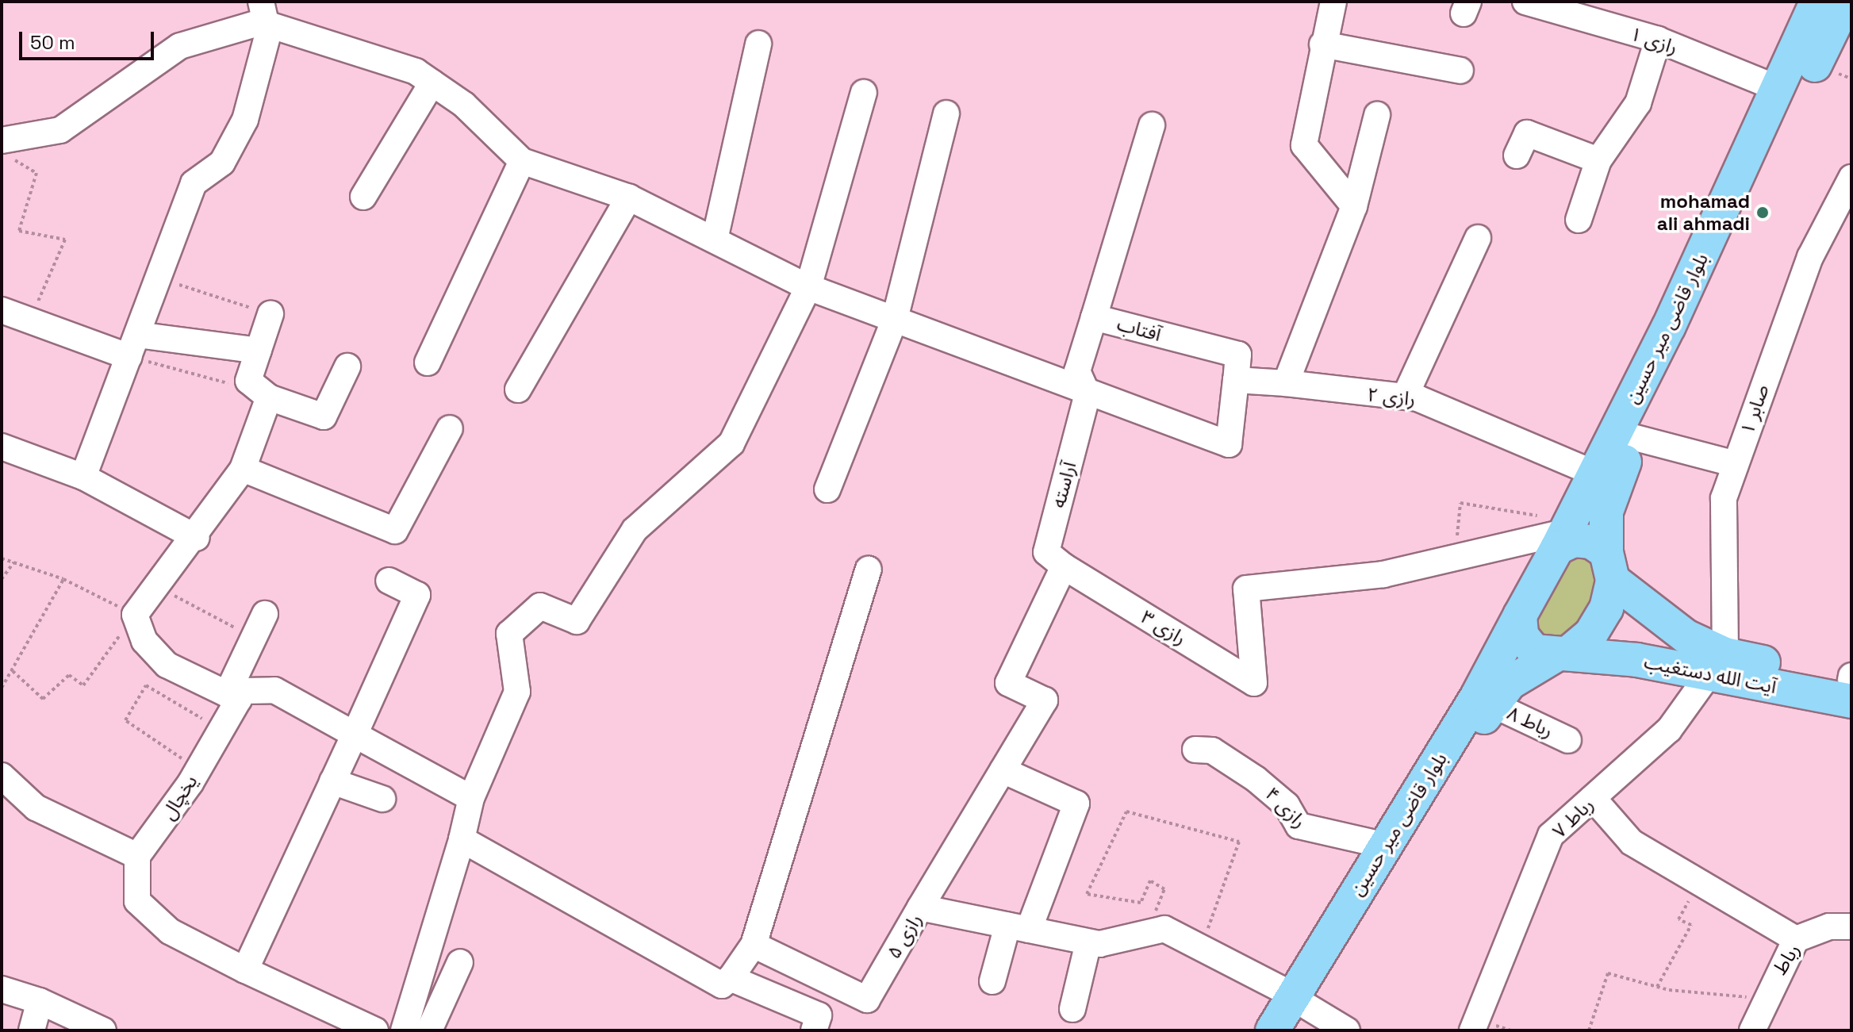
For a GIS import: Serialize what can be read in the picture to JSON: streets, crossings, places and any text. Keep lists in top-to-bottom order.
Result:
{
  "streets": {
    "main road": ["بلوار قاضی میر حسین", "آیت الله دستغیب"],
    "street": [
      "رازی ۱",
      "آفتاب",
      "رازی ۲",
      "صابر ۱",
      "آراسته",
      "رازی ۳",
      "رباط ۸",
      "یخچال",
      "رازی ۴",
      "رباط ۷",
      "رازی ۵",
      "رباط"
    ]
  },
  "crossings": [
    ["رازی ۱", "بلوار قاضی میر حسین"],
    ["بلوار قاضی میر حسین", "رازی ۲"],
    ["بلوار قاضی میر حسین", "رازی ۳"],
    ["بلوار قاضی میر حسین", "آیت الله دستغیب"],
    ["بلوار قاضی میر حسین", "رباط ۸"],
    ["بلوار قاضی میر حسین", "رازی ۴"],
    ["بلوار قاضی میر حسین", "رازی ۵"],
    ["آفتاب", "رازی ۲"],
    ["آفتاب", "آراسته"],
    ["صابر ۱", "آیت الله دستغیب"],
    ["صابر ۱", "رباط ۷"],
    ["آراسته", "رازی ۳"],
    ["رازی ۳", "آیت الله دستغیب"],
    ["آیت الله دستغیب", "رباط ۷"]
  ],
  "places": ["mohamad ali ahmadi"],
  "scale_bar": "50 m"
}
